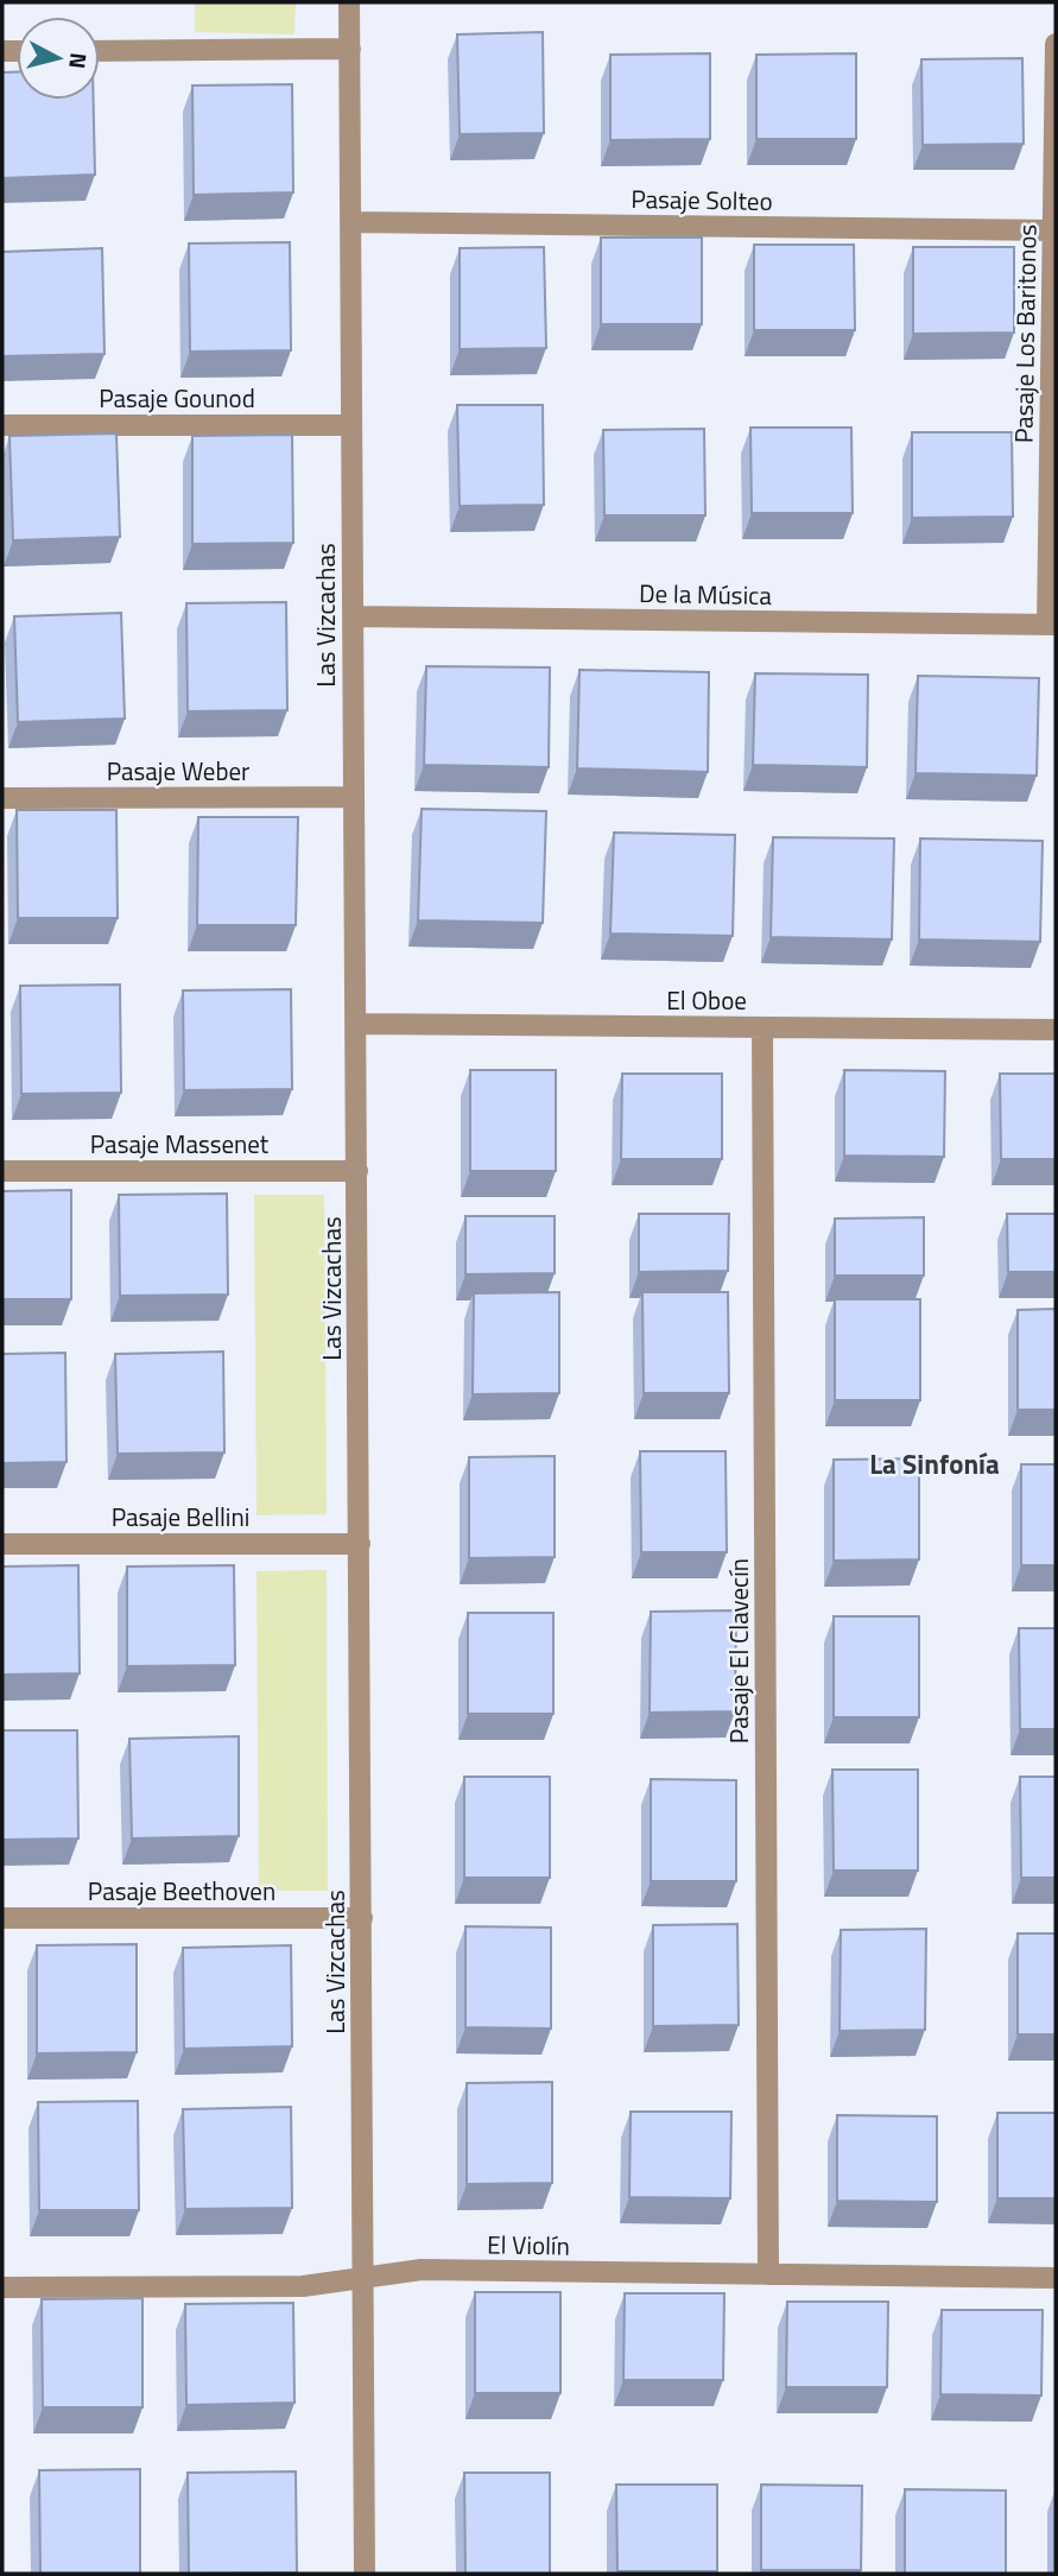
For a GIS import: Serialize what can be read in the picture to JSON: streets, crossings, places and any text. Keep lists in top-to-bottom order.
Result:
{
  "streets": {
    "street": [
      "Pasaje Solteo",
      "Pasaje Los Baritonos",
      "Pasaje Gounod",
      "De la Música",
      "Las Vizcachas",
      "Pasaje Weber",
      "El Oboe",
      "Pasaje Massenet",
      "Pasaje Bellini",
      "Pasaje El Clavecín",
      "Pasaje Beethoven",
      "El Violín"
    ]
  },
  "crossings": [
    ["Pasaje Solteo", "Pasaje Los Baritonos"],
    ["Pasaje Solteo", "Las Vizcachas"],
    ["Pasaje Los Baritonos", "De la Música"],
    ["Pasaje Gounod", "Las Vizcachas"],
    ["De la Música", "Las Vizcachas"],
    ["Las Vizcachas", "Pasaje Weber"],
    ["Las Vizcachas", "El Oboe"],
    ["Las Vizcachas", "Pasaje Massenet"],
    ["Las Vizcachas", "Pasaje Bellini"],
    ["Las Vizcachas", "Pasaje Beethoven"],
    ["Las Vizcachas", "El Violín"],
    ["El Oboe", "Pasaje El Clavecín"],
    ["Pasaje El Clavecín", "El Violín"]
  ],
  "districts": ["La Sinfonía"],
  "north": "right"
}
